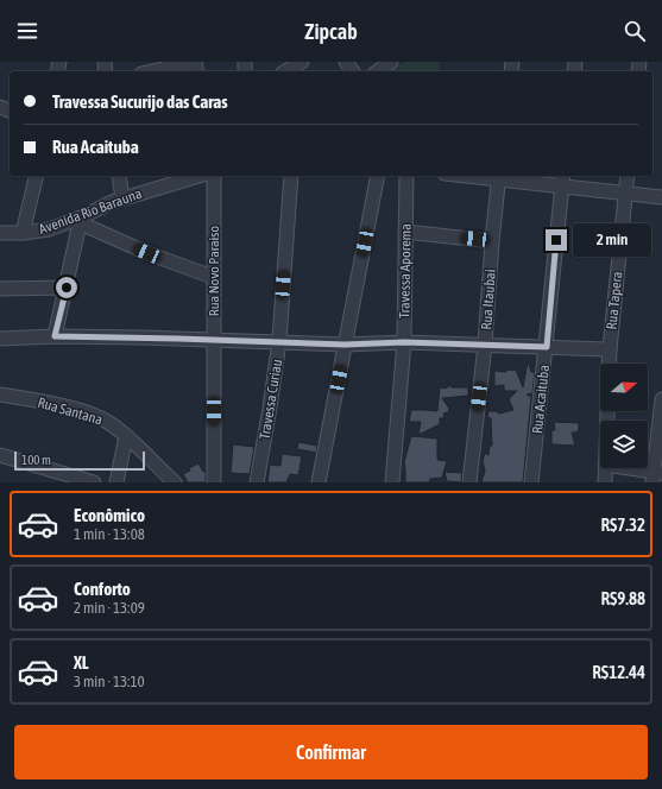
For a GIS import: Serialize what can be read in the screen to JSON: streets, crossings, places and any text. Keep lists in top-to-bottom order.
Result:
{
  "streets": {
    "street": [
      "Avenida Rio Barauna",
      "Rua Novo Paraiso",
      "Travessa Aporema",
      "Rua Itaubai",
      "Rua Tapera",
      "Travessa Curiau",
      "Rua Acaituba",
      "Rua Santana"
    ]
  },
  "scale_bar": "100 m",
  "north": "right",
  "page": {
    "header": "Zipcab",
    "banner": ["Travessa Sucurijo das Caras", "Rua Acaituba"],
    "bubble": "2 min",
    "scale": "100 m",
    "list": [
      {
        "name": "Econômico",
        "note": "1 min · 13:08",
        "value": "R$7.32"
      },
      {
        "name": "Conforto",
        "note": "2 min · 13:09",
        "value": "R$9.88"
      },
      {
        "name": "XL",
        "note": "3 min · 13:10",
        "value": "R$12.44"
      }
    ],
    "buttons": "Confirmar"
  }
}
